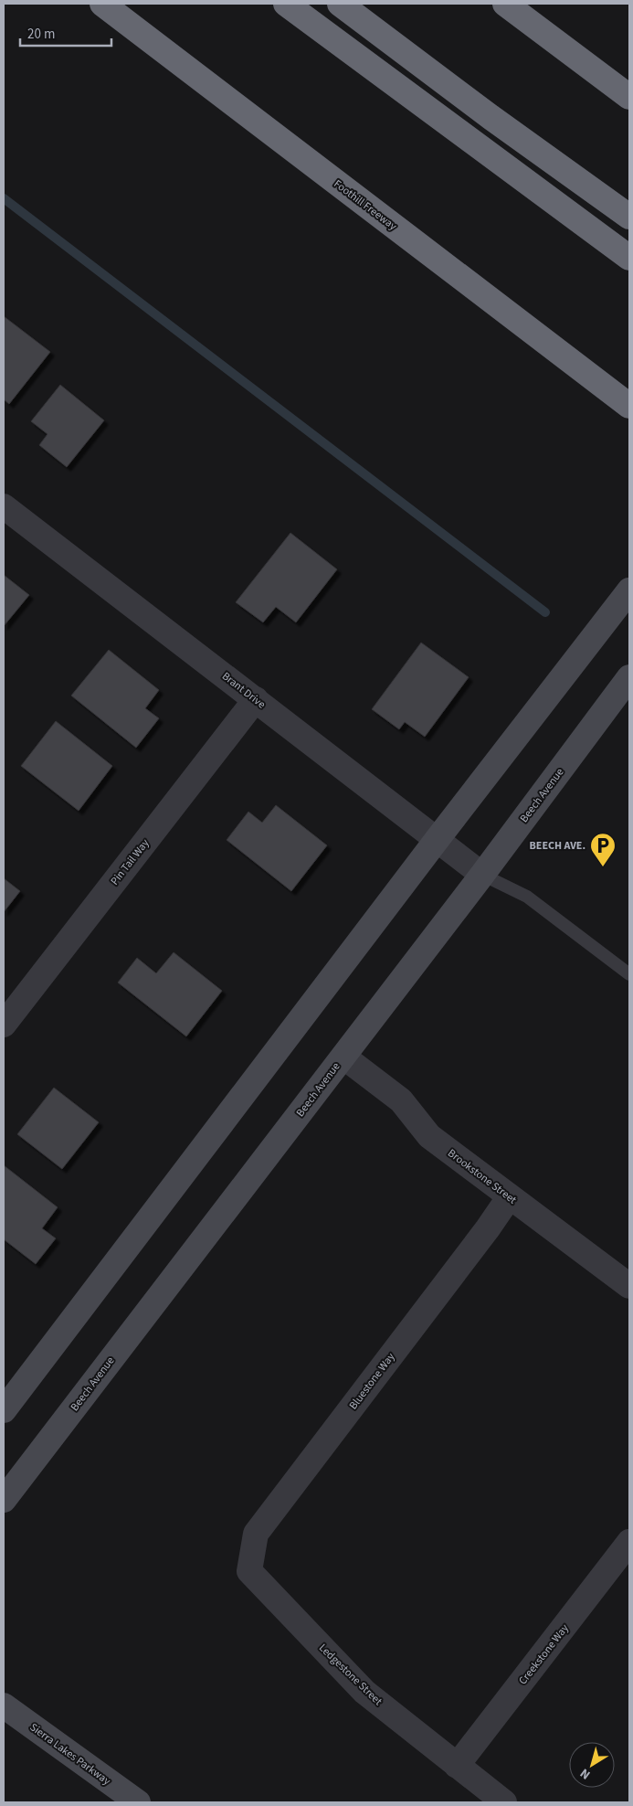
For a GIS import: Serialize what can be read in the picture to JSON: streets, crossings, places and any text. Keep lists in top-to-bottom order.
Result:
{
  "streets": {
    "highway": ["Foothill Freeway"],
    "main road": ["Beech Avenue", "Sierra Lakes Parkway"],
    "street": [
      "Brant Drive",
      "Pin Tail Way",
      "Brookstone Street",
      "Bluestone Way",
      "Creekstone Way",
      "Ledgestone Street"
    ]
  },
  "crossings": [
    ["Brant Drive", "Beech Avenue"],
    ["Brant Drive", "Pin Tail Way"],
    ["Beech Avenue", "Brookstone Street"],
    ["Brookstone Street", "Bluestone Way"],
    ["Bluestone Way", "Ledgestone Street"],
    ["Creekstone Way", "Ledgestone Street"]
  ],
  "places": {
    "parking": ["BEECH AVE."]
  },
  "scale_bar": "20 m",
  "north": "bottom left"
}
